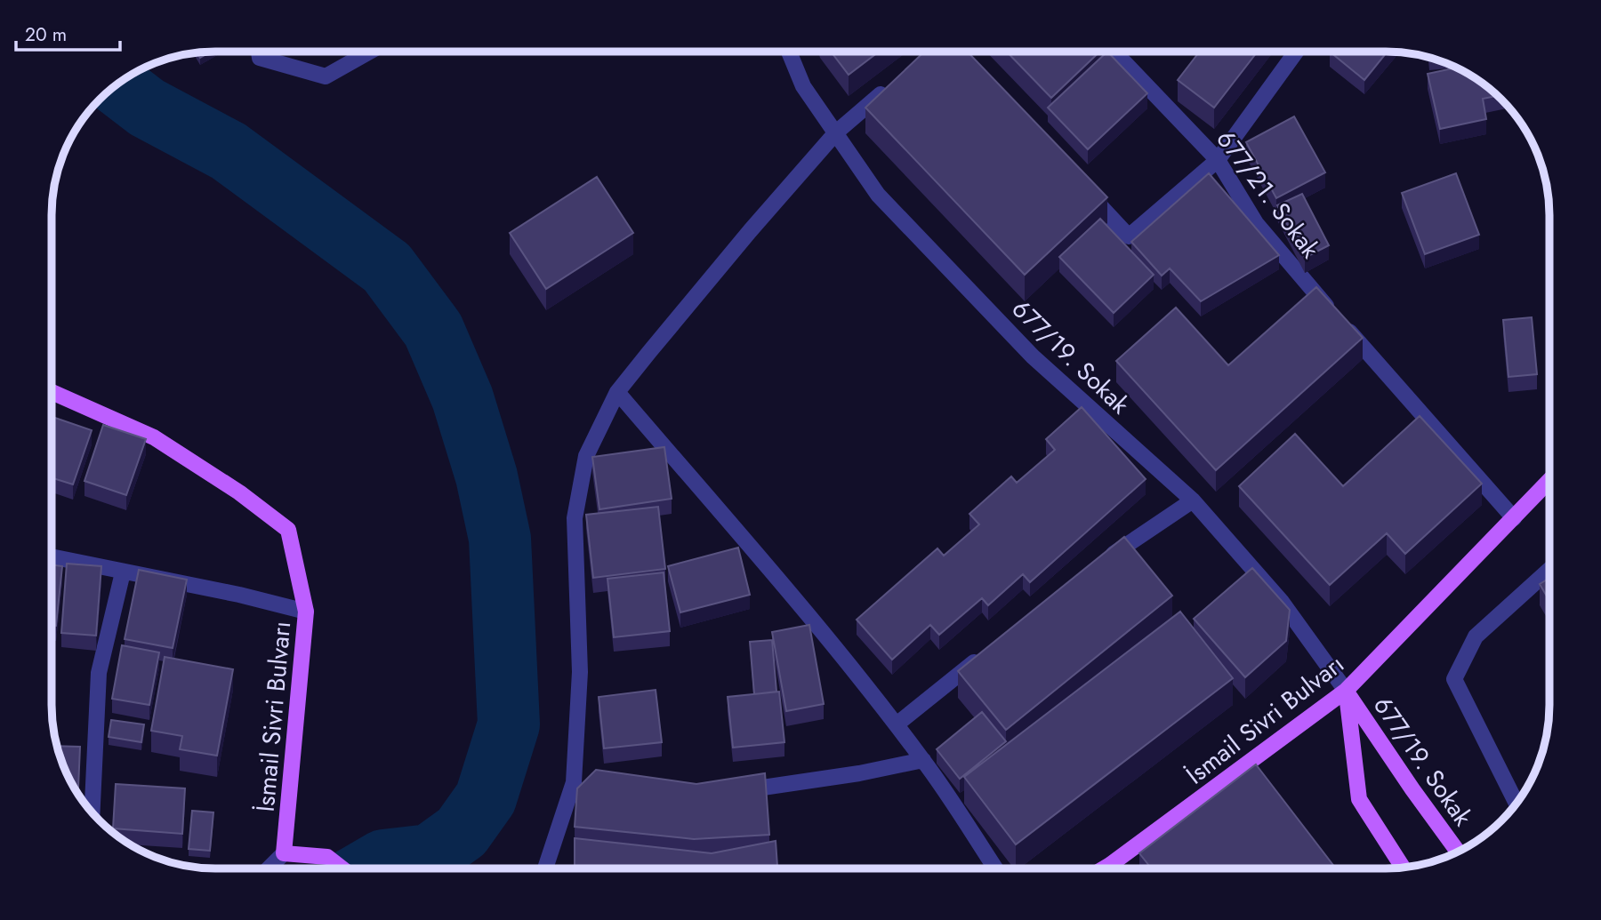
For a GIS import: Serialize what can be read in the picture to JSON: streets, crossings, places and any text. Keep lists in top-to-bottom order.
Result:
{
  "streets": {
    "main road": ["677/19. Sokak", "İsmail Sivri Bulvarı"],
    "street": ["677/21. Sokak"]
  },
  "crossings": [
    ["677/21. Sokak", "İsmail Sivri Bulvarı"],
    ["677/19. Sokak", "İsmail Sivri Bulvarı"]
  ],
  "scale_bar": "20 m"
}
